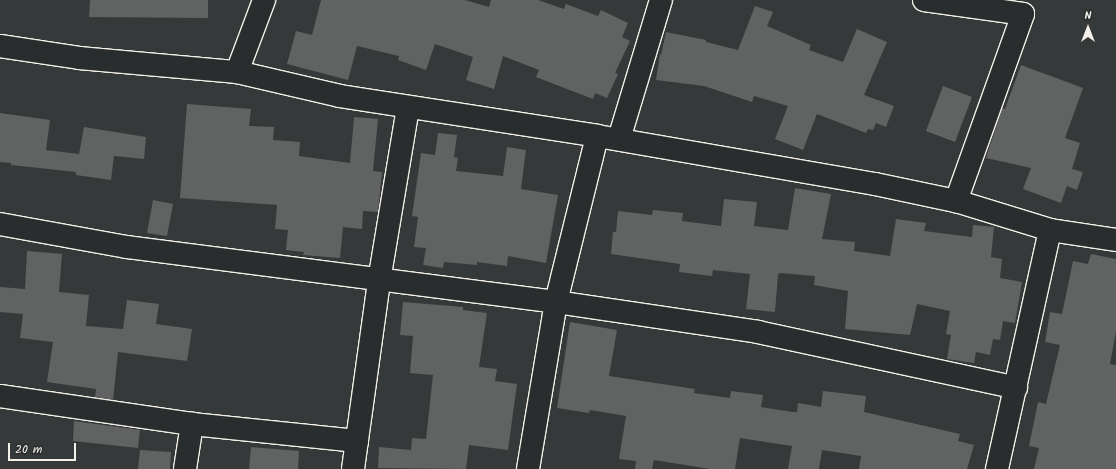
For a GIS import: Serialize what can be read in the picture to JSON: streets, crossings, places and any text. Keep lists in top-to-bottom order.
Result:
{
  "scale_bar": "20 m",
  "north": "top"
}
